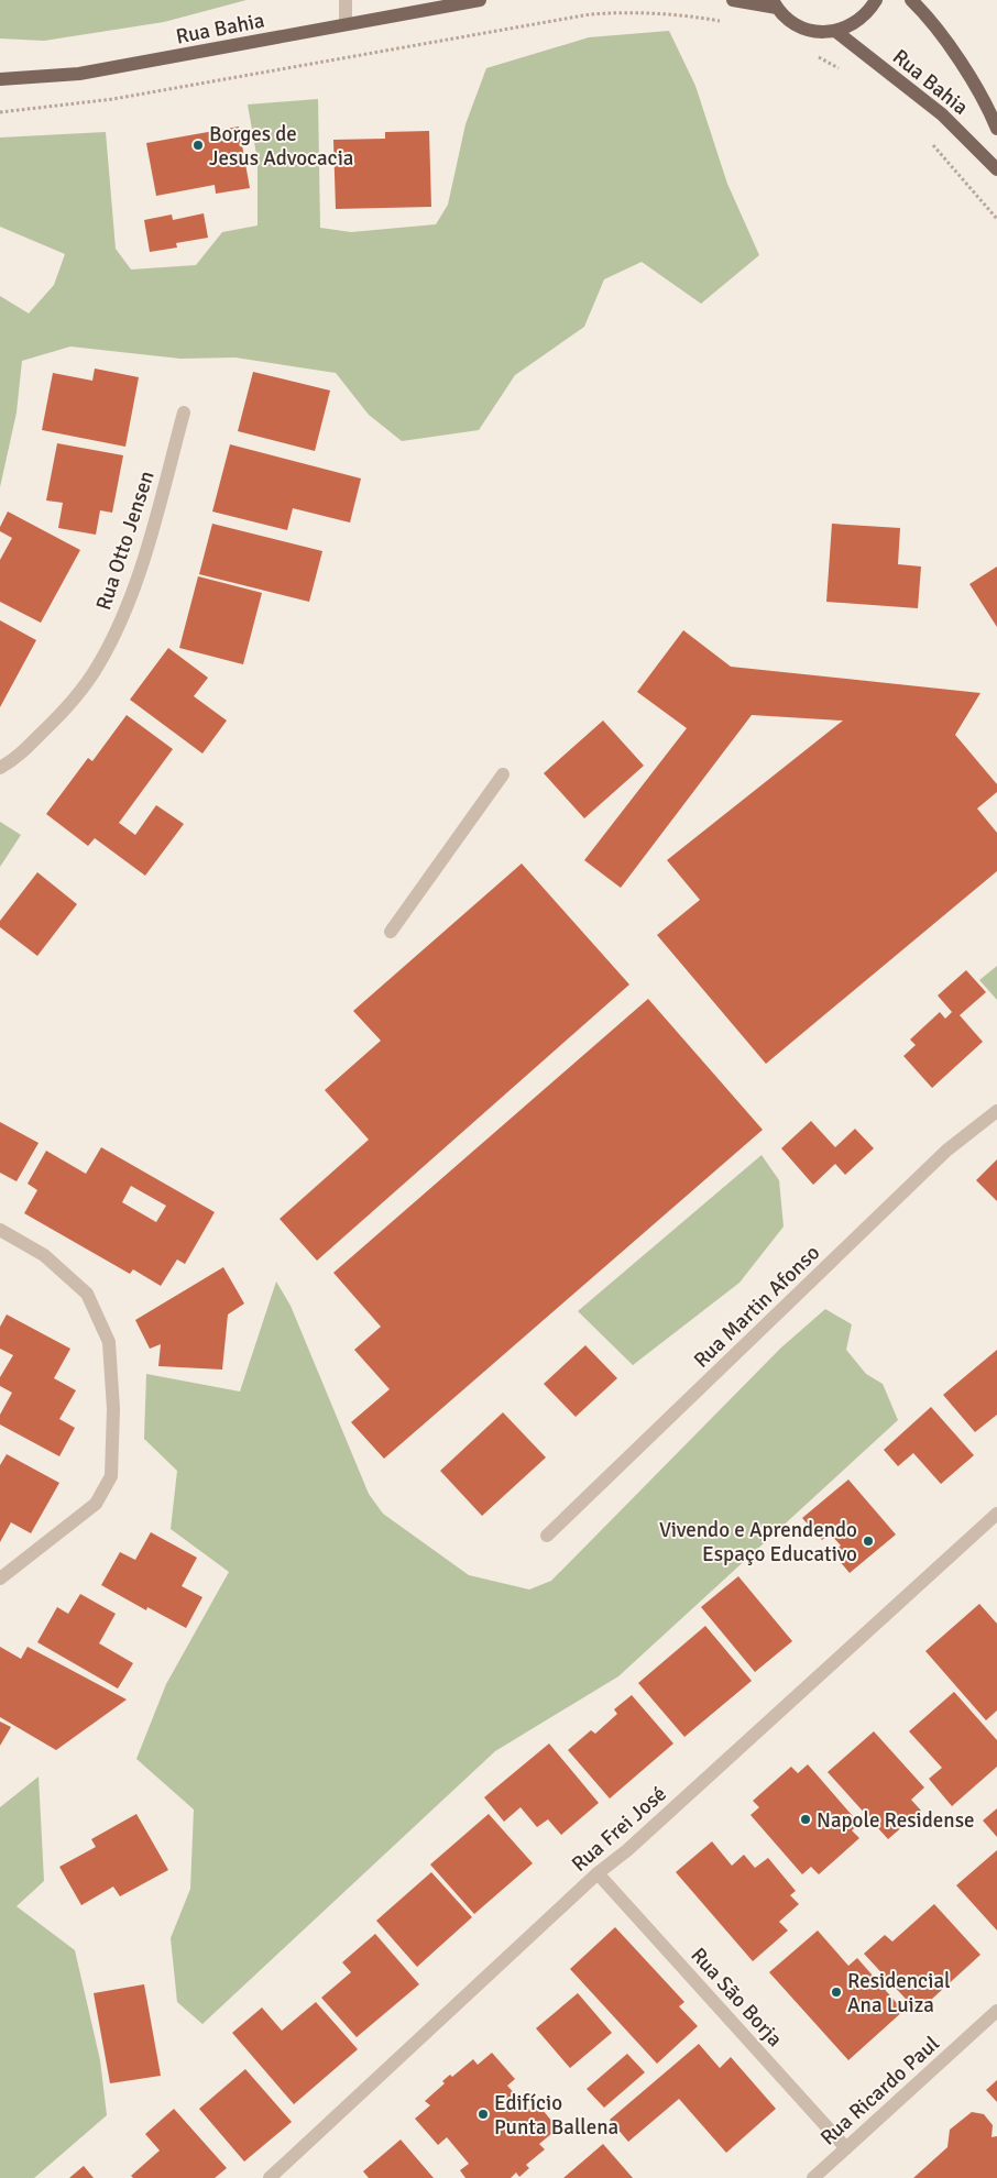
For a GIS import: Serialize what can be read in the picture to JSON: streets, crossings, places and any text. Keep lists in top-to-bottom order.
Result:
{
  "streets": {
    "main road": ["Rua Bahia"],
    "street": [
      "Rua Otto Jensen",
      "Rua Martin Afonso",
      "Rua Frei José",
      "Rua São Borja",
      "Rua Ricardo Paul"
    ]
  },
  "crossings": [
    ["Rua Frei José", "Rua São Borja"],
    ["Rua São Borja", "Rua Ricardo Paul"]
  ],
  "places": [
    "Borges de Jesus Advocacia",
    "Vivendo e Aprendendo Espaço Educativo",
    "Napole Residense",
    "Residencial Ana Luiza",
    "Edifício Punta Ballena"
  ]
}
